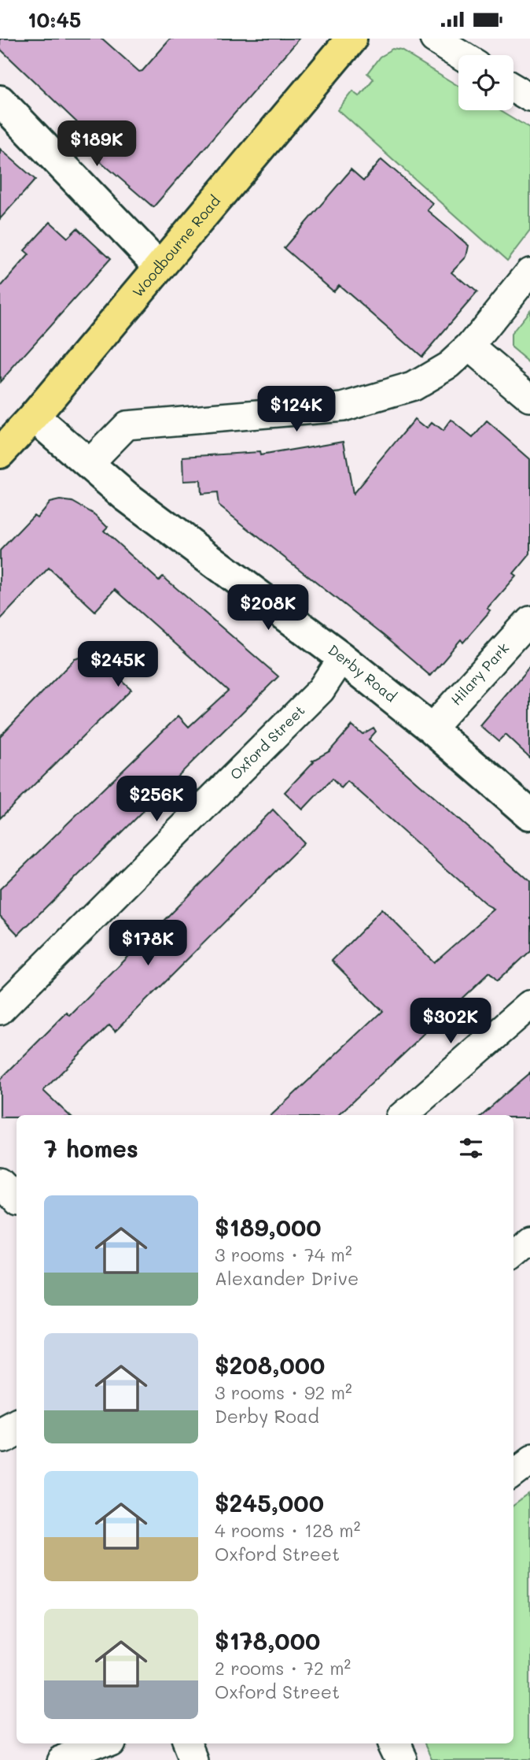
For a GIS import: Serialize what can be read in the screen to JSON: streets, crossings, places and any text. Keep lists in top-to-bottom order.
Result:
{
  "streets": {
    "main road": ["Woodbourne Road", "Derby Road"],
    "street": ["Hilary Park", "Oxford Street"]
  },
  "crossings": [
    ["Woodbourne Road", "Derby Road"],
    ["Derby Road", "Hilary Park"],
    ["Derby Road", "Oxford Street"]
  ],
  "page": {
    "status": "10:45",
    "price": [
      "$189K",
      "$124K",
      "$208K",
      "$245K",
      "$256K",
      "$178K",
      "$302K"
    ],
    "heading": "7 homes",
    "list": [
      {
        "name": "$189,000",
        "note": "3 rooms · 74 m² · Alexander Drive"
      },
      {
        "name": "$208,000",
        "note": "3 rooms · 92 m² · Derby Road"
      },
      {
        "name": "$245,000",
        "note": "4 rooms · 128 m² · Oxford Street"
      },
      {
        "name": "$178,000",
        "note": "2 rooms · 72 m² · Oxford Street"
      }
    ]
  }
}
